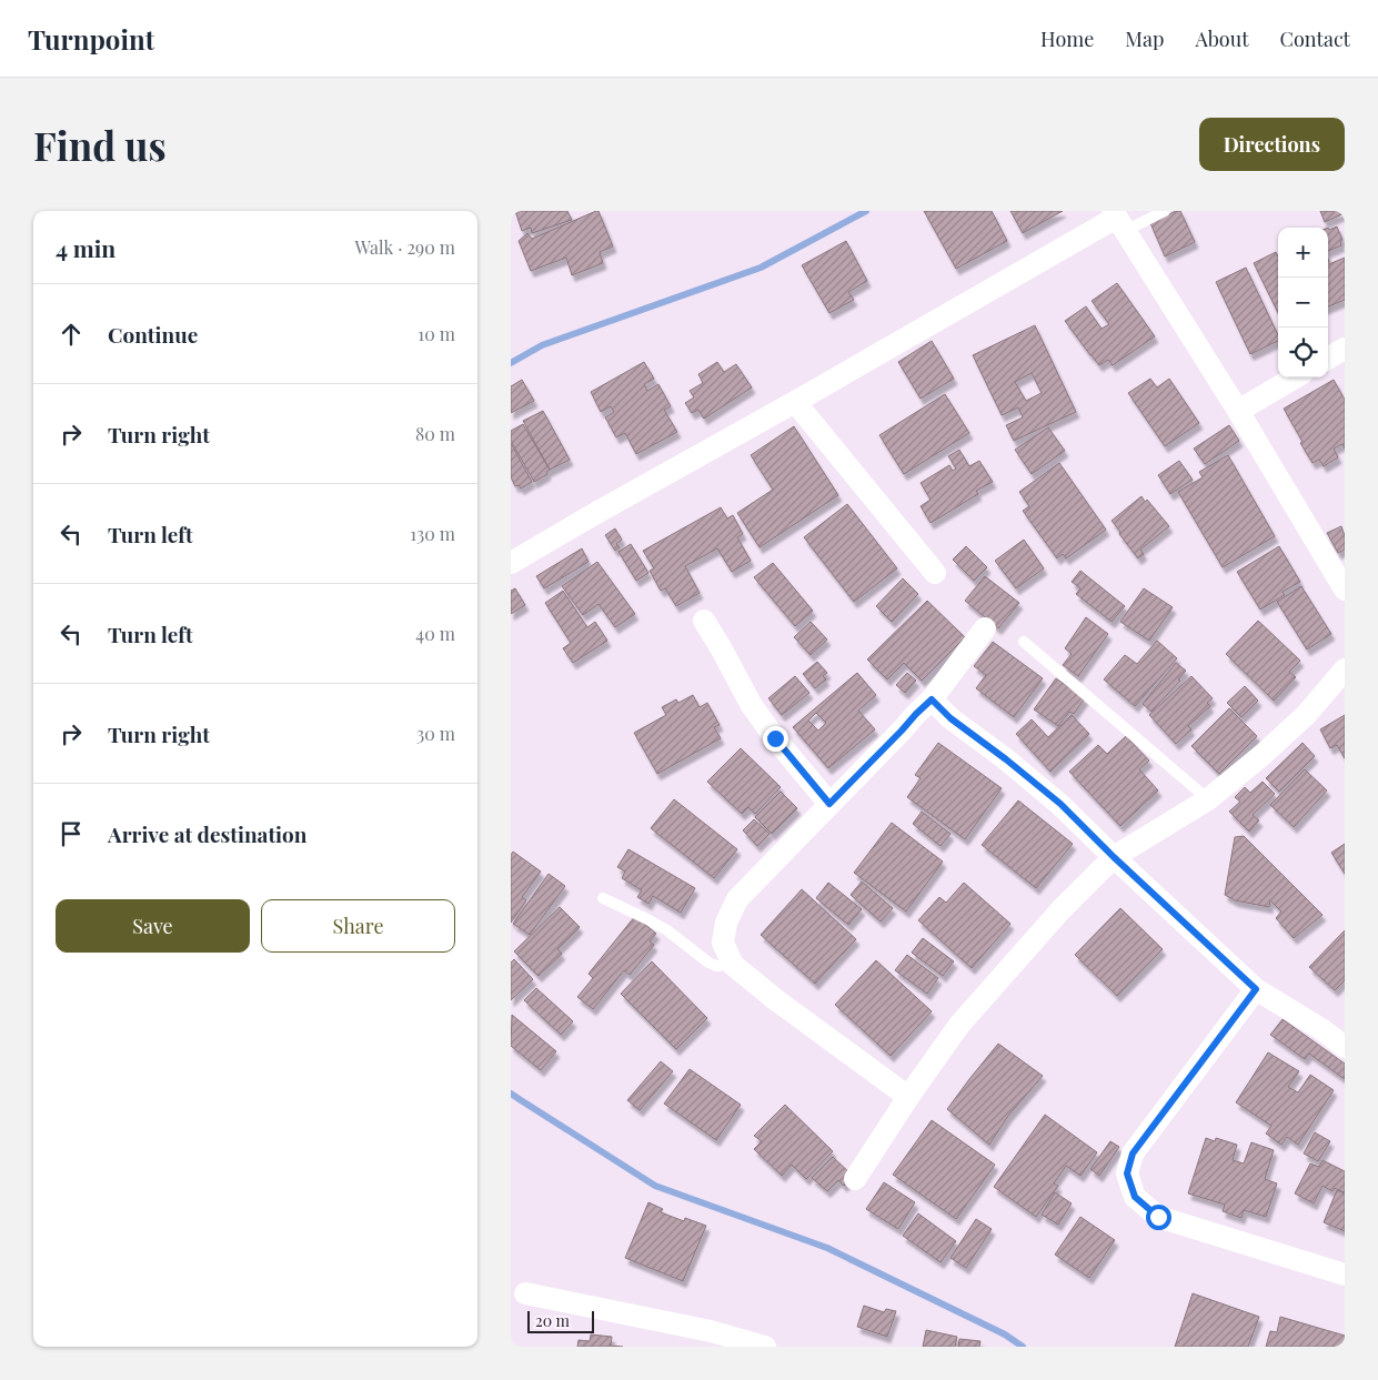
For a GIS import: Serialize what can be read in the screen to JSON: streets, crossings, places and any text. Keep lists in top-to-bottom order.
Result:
{
  "scale_bar": "20 m",
  "page": {
    "header": "Turnpoint",
    "nav": [
      "Home",
      "Map",
      "About",
      "Contact"
    ],
    "buttons": [
      "Directions",
      ["Save", "Share"]
    ],
    "title": "Find us",
    "heading": ["4 min", "Walk · 290 m"],
    "map_buttons": ["+", "−"],
    "list": [
      ["Continue", "10 m"],
      ["Turn right", "80 m"],
      ["Turn left", "130 m"],
      ["Turn left", "40 m"],
      ["Turn right", "30 m"],
      "Arrive at destination"
    ],
    "scale": "20 m"
  }
}
